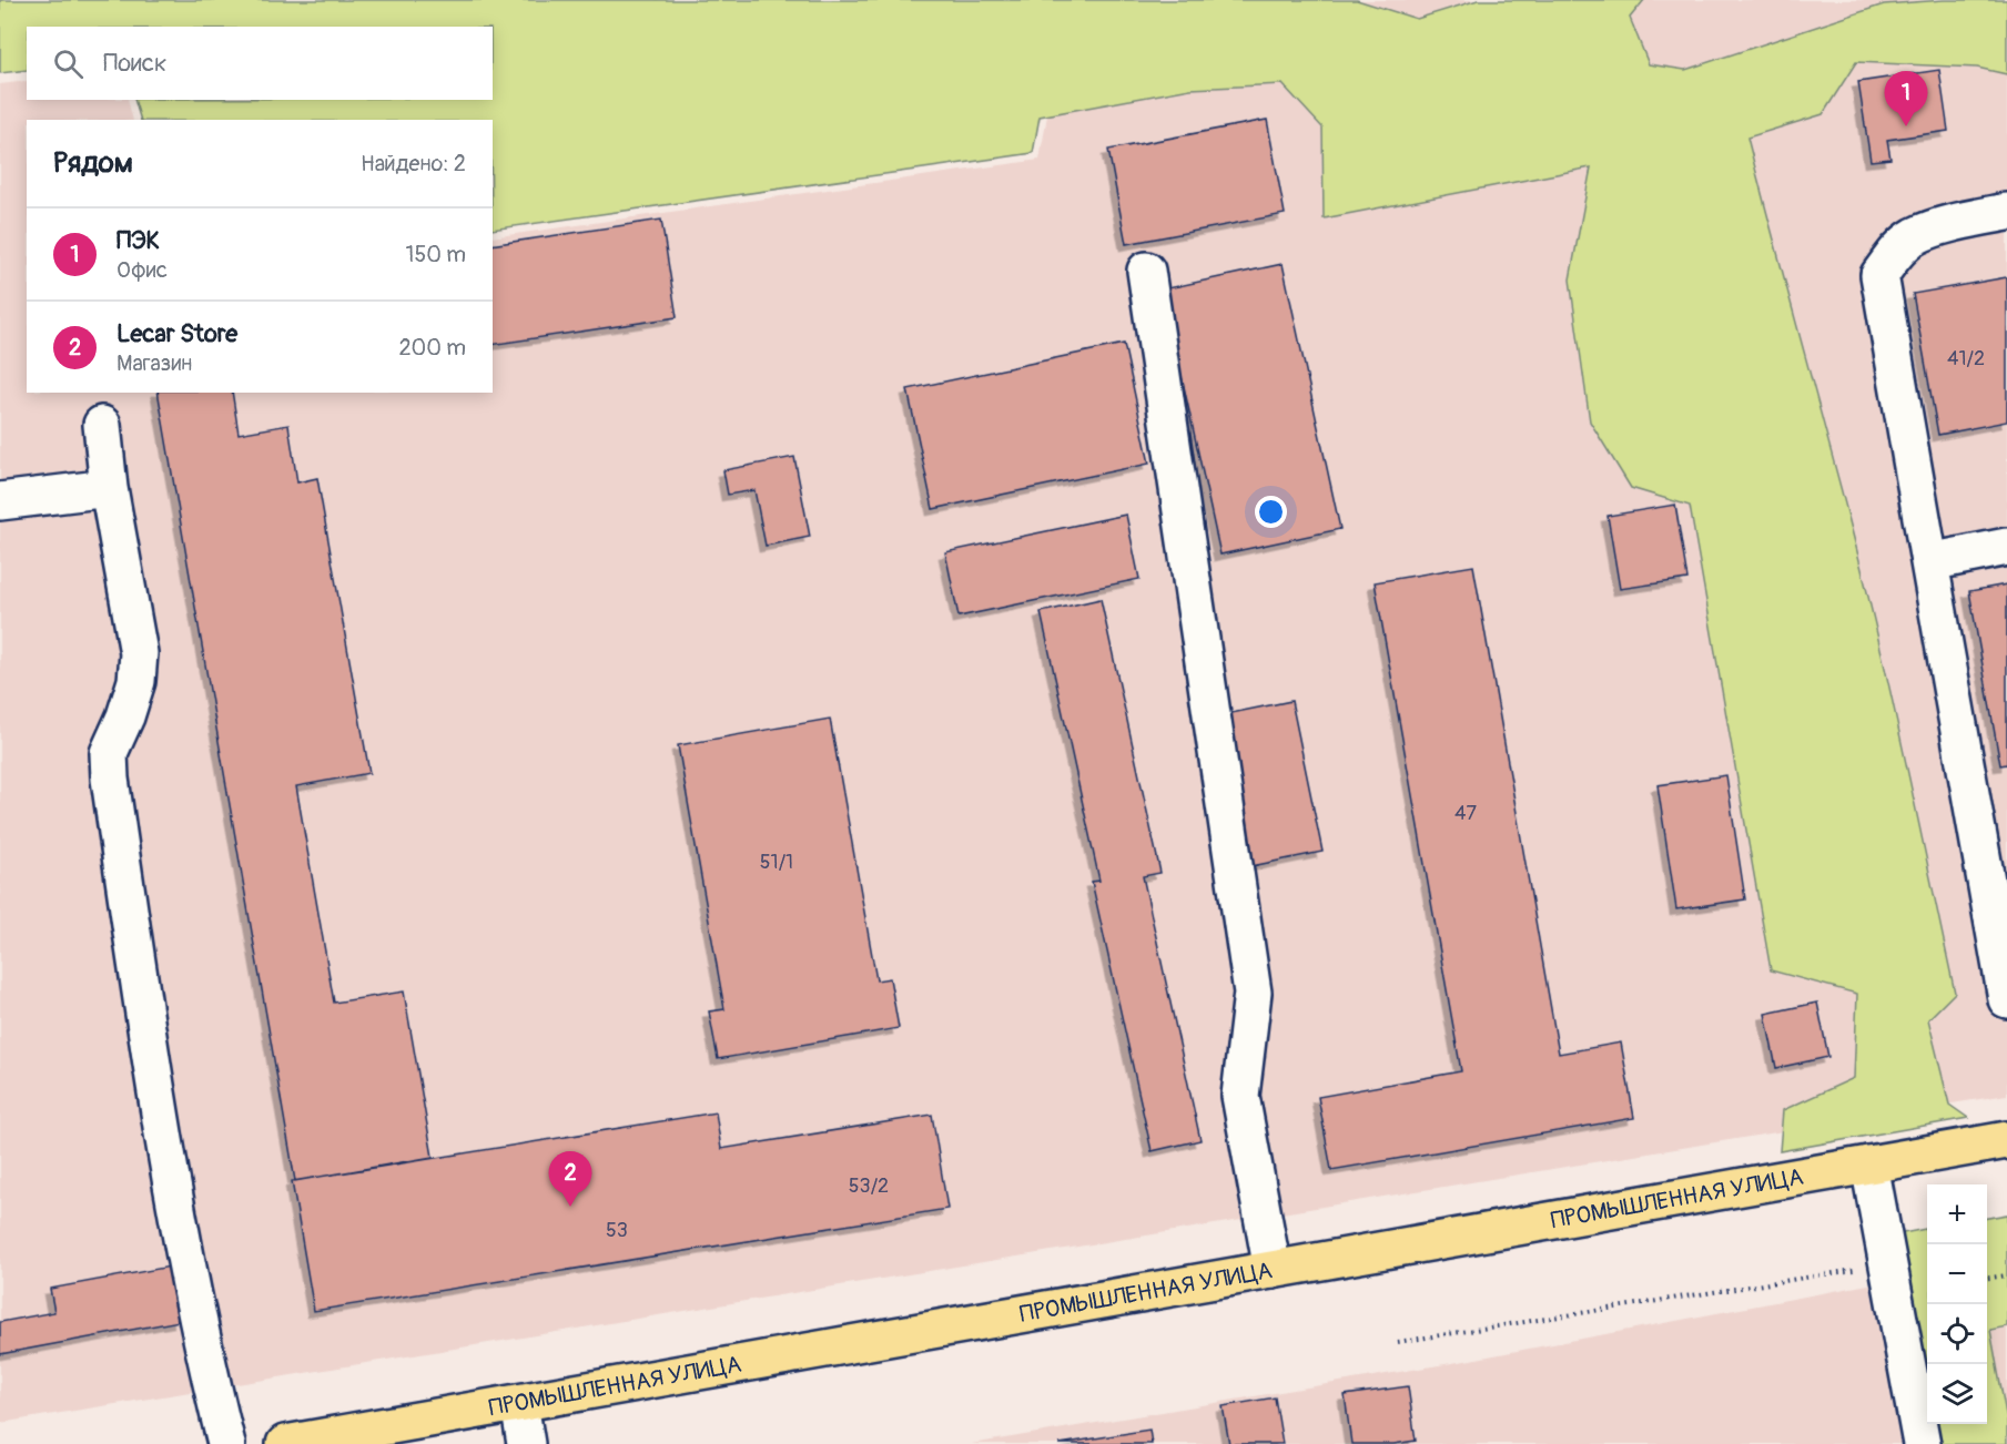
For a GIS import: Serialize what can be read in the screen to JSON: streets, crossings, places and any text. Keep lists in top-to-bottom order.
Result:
{
  "streets": {
    "main road": ["ПРОМЫШЛЕННАЯ УЛИЦА"]
  },
  "house_numbers": [
    "41/2",
    "47",
    "51/1",
    "53/2",
    "53"
  ],
  "page": {
    "search": "Поиск",
    "pins": ["1", "2"],
    "heading": ["Рядом", "Найдено: 2"],
    "list": [
      {
        "mark": "1",
        "name": "ПЭК",
        "note": "Офис",
        "value": "150 m"
      },
      {
        "mark": "2",
        "name": "Lecar Store",
        "note": "Магазин",
        "value": "200 m"
      }
    ],
    "map_buttons": ["+", "−"]
  }
}
